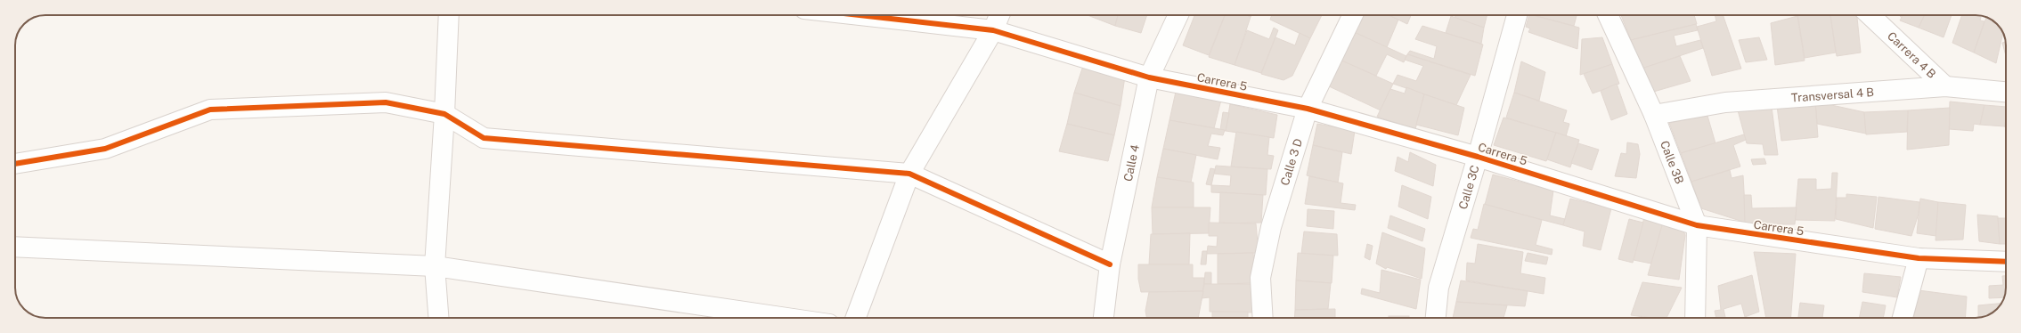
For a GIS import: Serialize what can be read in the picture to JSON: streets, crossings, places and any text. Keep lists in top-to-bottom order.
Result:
{
  "streets": {
    "street": [
      "Carrera 4 B",
      "Carrera 5",
      "Transversal 4 B",
      "Calle 3 D",
      "Calle 3B",
      "Calle 4",
      "Calle 3C"
    ]
  },
  "crossings": [
    ["Carrera 4 B", "Transversal 4 B"],
    ["Carrera 5", "Calle 3 D"],
    ["Carrera 5", "Calle 3B"],
    ["Carrera 5", "Calle 4"],
    ["Carrera 5", "Calle 3C"],
    ["Transversal 4 B", "Calle 3B"]
  ]
}
